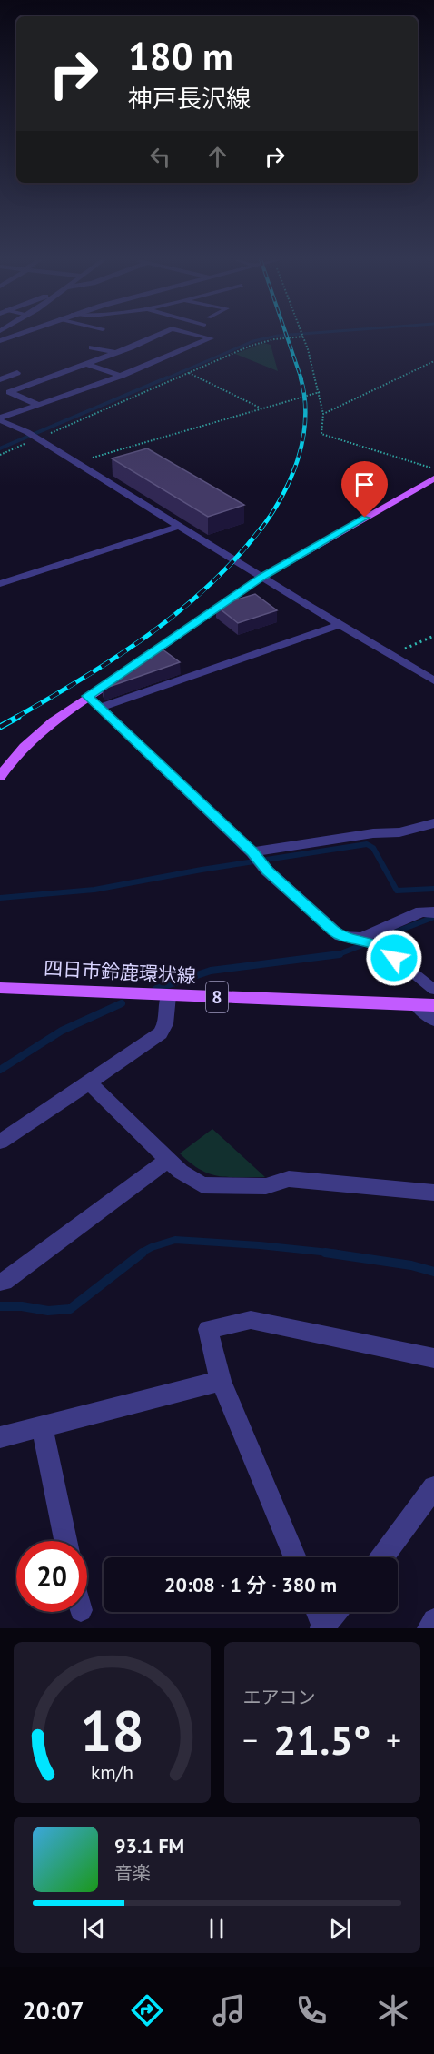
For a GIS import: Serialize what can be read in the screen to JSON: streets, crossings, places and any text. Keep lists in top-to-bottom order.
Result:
{
  "streets": {
    "main road": ["四日市鈴鹿環状線", "8"]
  },
  "page": {
    "turn": ["180 m", "神戸長沢線"],
    "limit": "20",
    "trip": "20:08 · 1 分 · 380 m",
    "tile": "エアコン",
    "heat": ["−", "21.5°", "+"],
    "song": ["93.1 FM", "音楽"],
    "tabs": "20:07",
    "gauge": ["18", "km/h"]
  }
}
